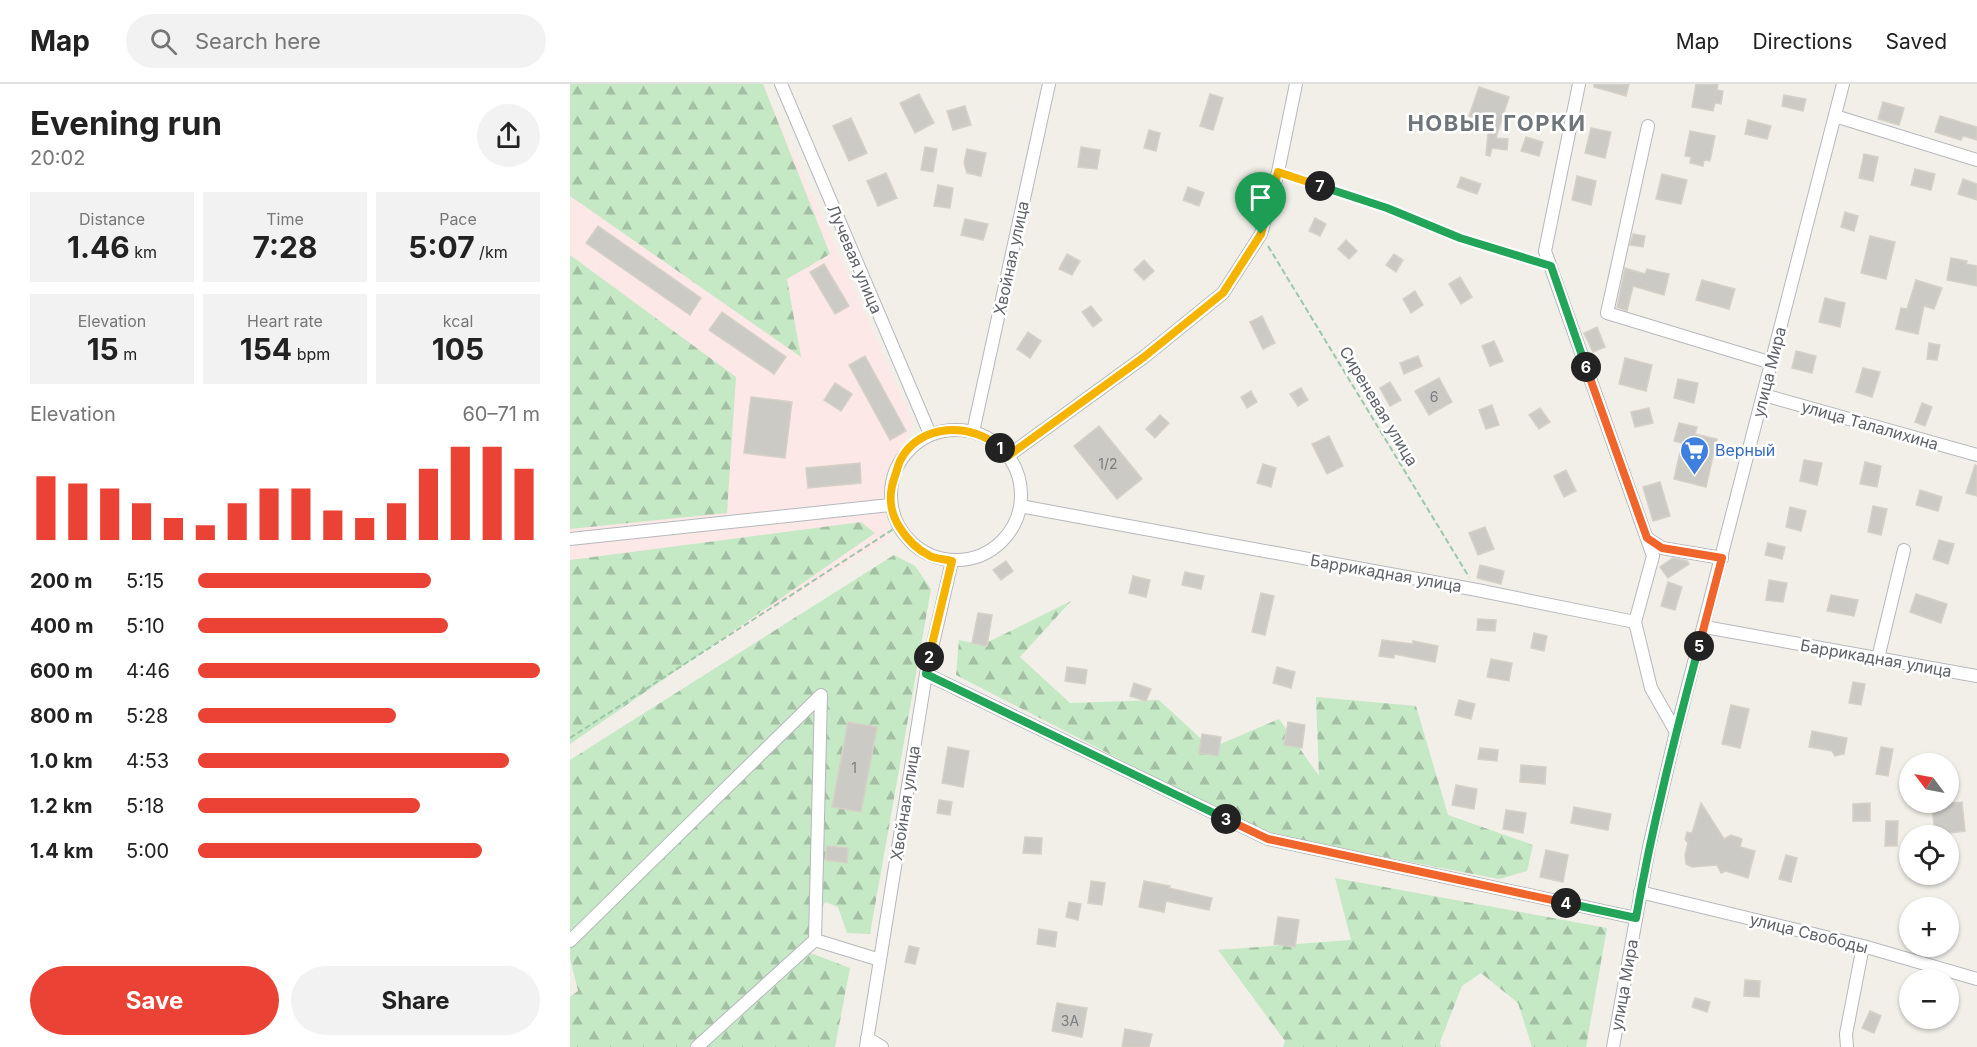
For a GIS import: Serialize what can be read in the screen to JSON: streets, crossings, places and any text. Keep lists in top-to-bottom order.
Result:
{
  "streets": {
    "street": [
      "Хвойная улица",
      "Лучевая улица",
      "улица Мира",
      "улица Талалихина",
      "Баррикадная улица",
      "улица Свободы"
    ],
    "path": ["Сиреневая улица"]
  },
  "crossings": [
    ["Хвойная улица", "Лучевая улица"],
    ["Хвойная улица", "Баррикадная улица"],
    ["Лучевая улица", "Баррикадная улица"],
    ["улица Мира", "улица Талалихина"],
    ["улица Мира", "Баррикадная улица"],
    ["улица Мира", "улица Свободы"],
    ["Сиреневая улица", "Баррикадная улица"]
  ],
  "districts": ["НОВЫЕ ГОРКИ"],
  "places": {
    "supermarket": ["Верный"]
  },
  "house_numbers": [
    "6",
    "1/2",
    "1",
    "3А"
  ],
  "north": "top left",
  "page": {
    "header": "Map",
    "search": "Search here",
    "nav": ["Map", "Directions", "Saved"],
    "heading": ["Evening run", "20:02"],
    "pins": [
      "7",
      "6",
      "1",
      "5",
      "2",
      "3",
      "4"
    ],
    "stats": [
      ["Distance", "1.46 km"],
      ["Time", "7:28"],
      ["Pace", "5:07 /km"],
      ["Elevation", "15 m"],
      ["Heart rate", "154 bpm"],
      ["kcal", "105"]
    ],
    "chart": ["Elevation", "60–71 m"],
    "list": [
      {
        "name": "200 m",
        "note": "5:15"
      },
      {
        "name": "400 m",
        "note": "5:10"
      },
      {
        "name": "600 m",
        "note": "4:46"
      },
      {
        "name": "800 m",
        "note": "5:28"
      },
      {
        "name": "1.0 km",
        "note": "4:53"
      },
      {
        "name": "1.2 km",
        "note": "5:18"
      },
      {
        "name": "1.4 km",
        "note": "5:00"
      }
    ],
    "map_buttons": ["+", "−"],
    "buttons": ["Save", "Share"]
  }
}
